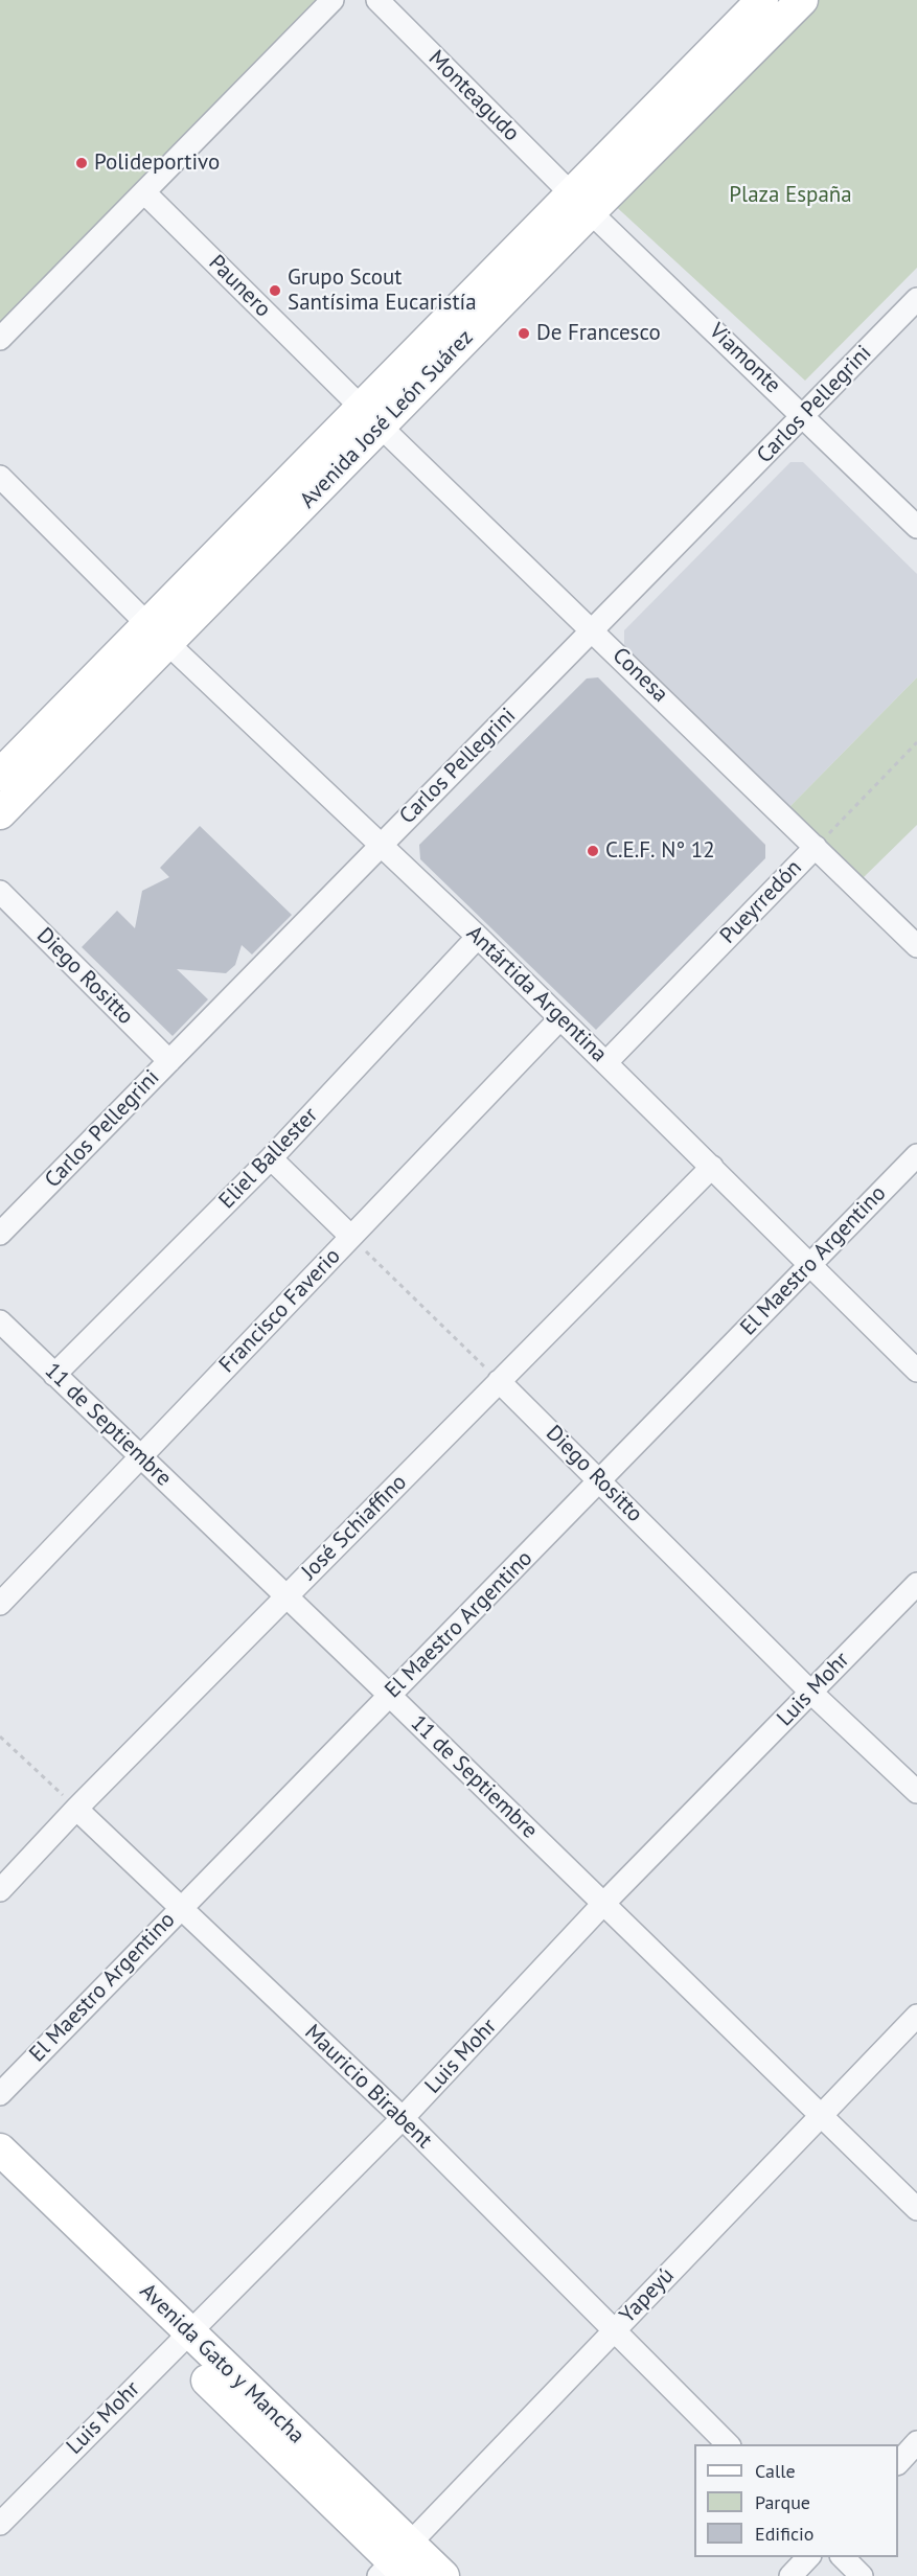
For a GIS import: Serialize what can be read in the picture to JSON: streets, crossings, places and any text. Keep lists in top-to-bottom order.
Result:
{
  "streets": {
    "main road": ["Avenida José León Suárez", "Avenida Gato y Mancha"],
    "street": [
      "Monteagudo",
      "Paunero",
      "Viamonte",
      "Carlos Pellegrini",
      "Conesa",
      "Pueyrredón",
      "Diego Rositto",
      "Antártida Argentina",
      "Eliel Ballester",
      "El Maestro Argentino",
      "Francisco Faverio",
      "11 de Septiembre",
      "José Schiaffino",
      "Luis Mohr",
      "Mauricio Birabent",
      "Yapeyú"
    ]
  },
  "crossings": [
    ["Monteagudo", "Viamonte"],
    ["Monteagudo", "Avenida José León Suárez"],
    ["Paunero", "Avenida José León Suárez"],
    ["Paunero", "Conesa"],
    ["Viamonte", "Carlos Pellegrini"],
    ["Viamonte", "Avenida José León Suárez"],
    ["Carlos Pellegrini", "Conesa"],
    ["Carlos Pellegrini", "Diego Rositto"],
    ["Carlos Pellegrini", "Antártida Argentina"],
    ["Avenida José León Suárez", "Conesa"],
    ["Avenida José León Suárez", "Antártida Argentina"],
    ["Conesa", "Pueyrredón"],
    ["Pueyrredón", "Antártida Argentina"],
    ["Diego Rositto", "El Maestro Argentino"],
    ["Diego Rositto", "José Schiaffino"],
    ["Diego Rositto", "Luis Mohr"],
    ["Antártida Argentina", "Eliel Ballester"],
    ["Antártida Argentina", "El Maestro Argentino"],
    ["Antártida Argentina", "Francisco Faverio"],
    ["Antártida Argentina", "José Schiaffino"],
    ["Eliel Ballester", "11 de Septiembre"],
    ["El Maestro Argentino", "11 de Septiembre"],
    ["El Maestro Argentino", "Mauricio Birabent"],
    ["Francisco Faverio", "11 de Septiembre"],
    ["11 de Septiembre", "José Schiaffino"],
    ["11 de Septiembre", "Luis Mohr"],
    ["11 de Septiembre", "Yapeyú"],
    ["José Schiaffino", "Mauricio Birabent"],
    ["Luis Mohr", "Mauricio Birabent"],
    ["Luis Mohr", "Avenida Gato y Mancha"],
    ["Mauricio Birabent", "Yapeyú"],
    ["Yapeyú", "Avenida Gato y Mancha"]
  ],
  "parks": ["Plaza España"],
  "places": [
    "Polideportivo",
    "Grupo Scout Santísima Eucaristía",
    "De Francesco",
    "C.E.F. N° 12"
  ],
  "legend": ["Calle", "Parque", "Edificio"]
}
